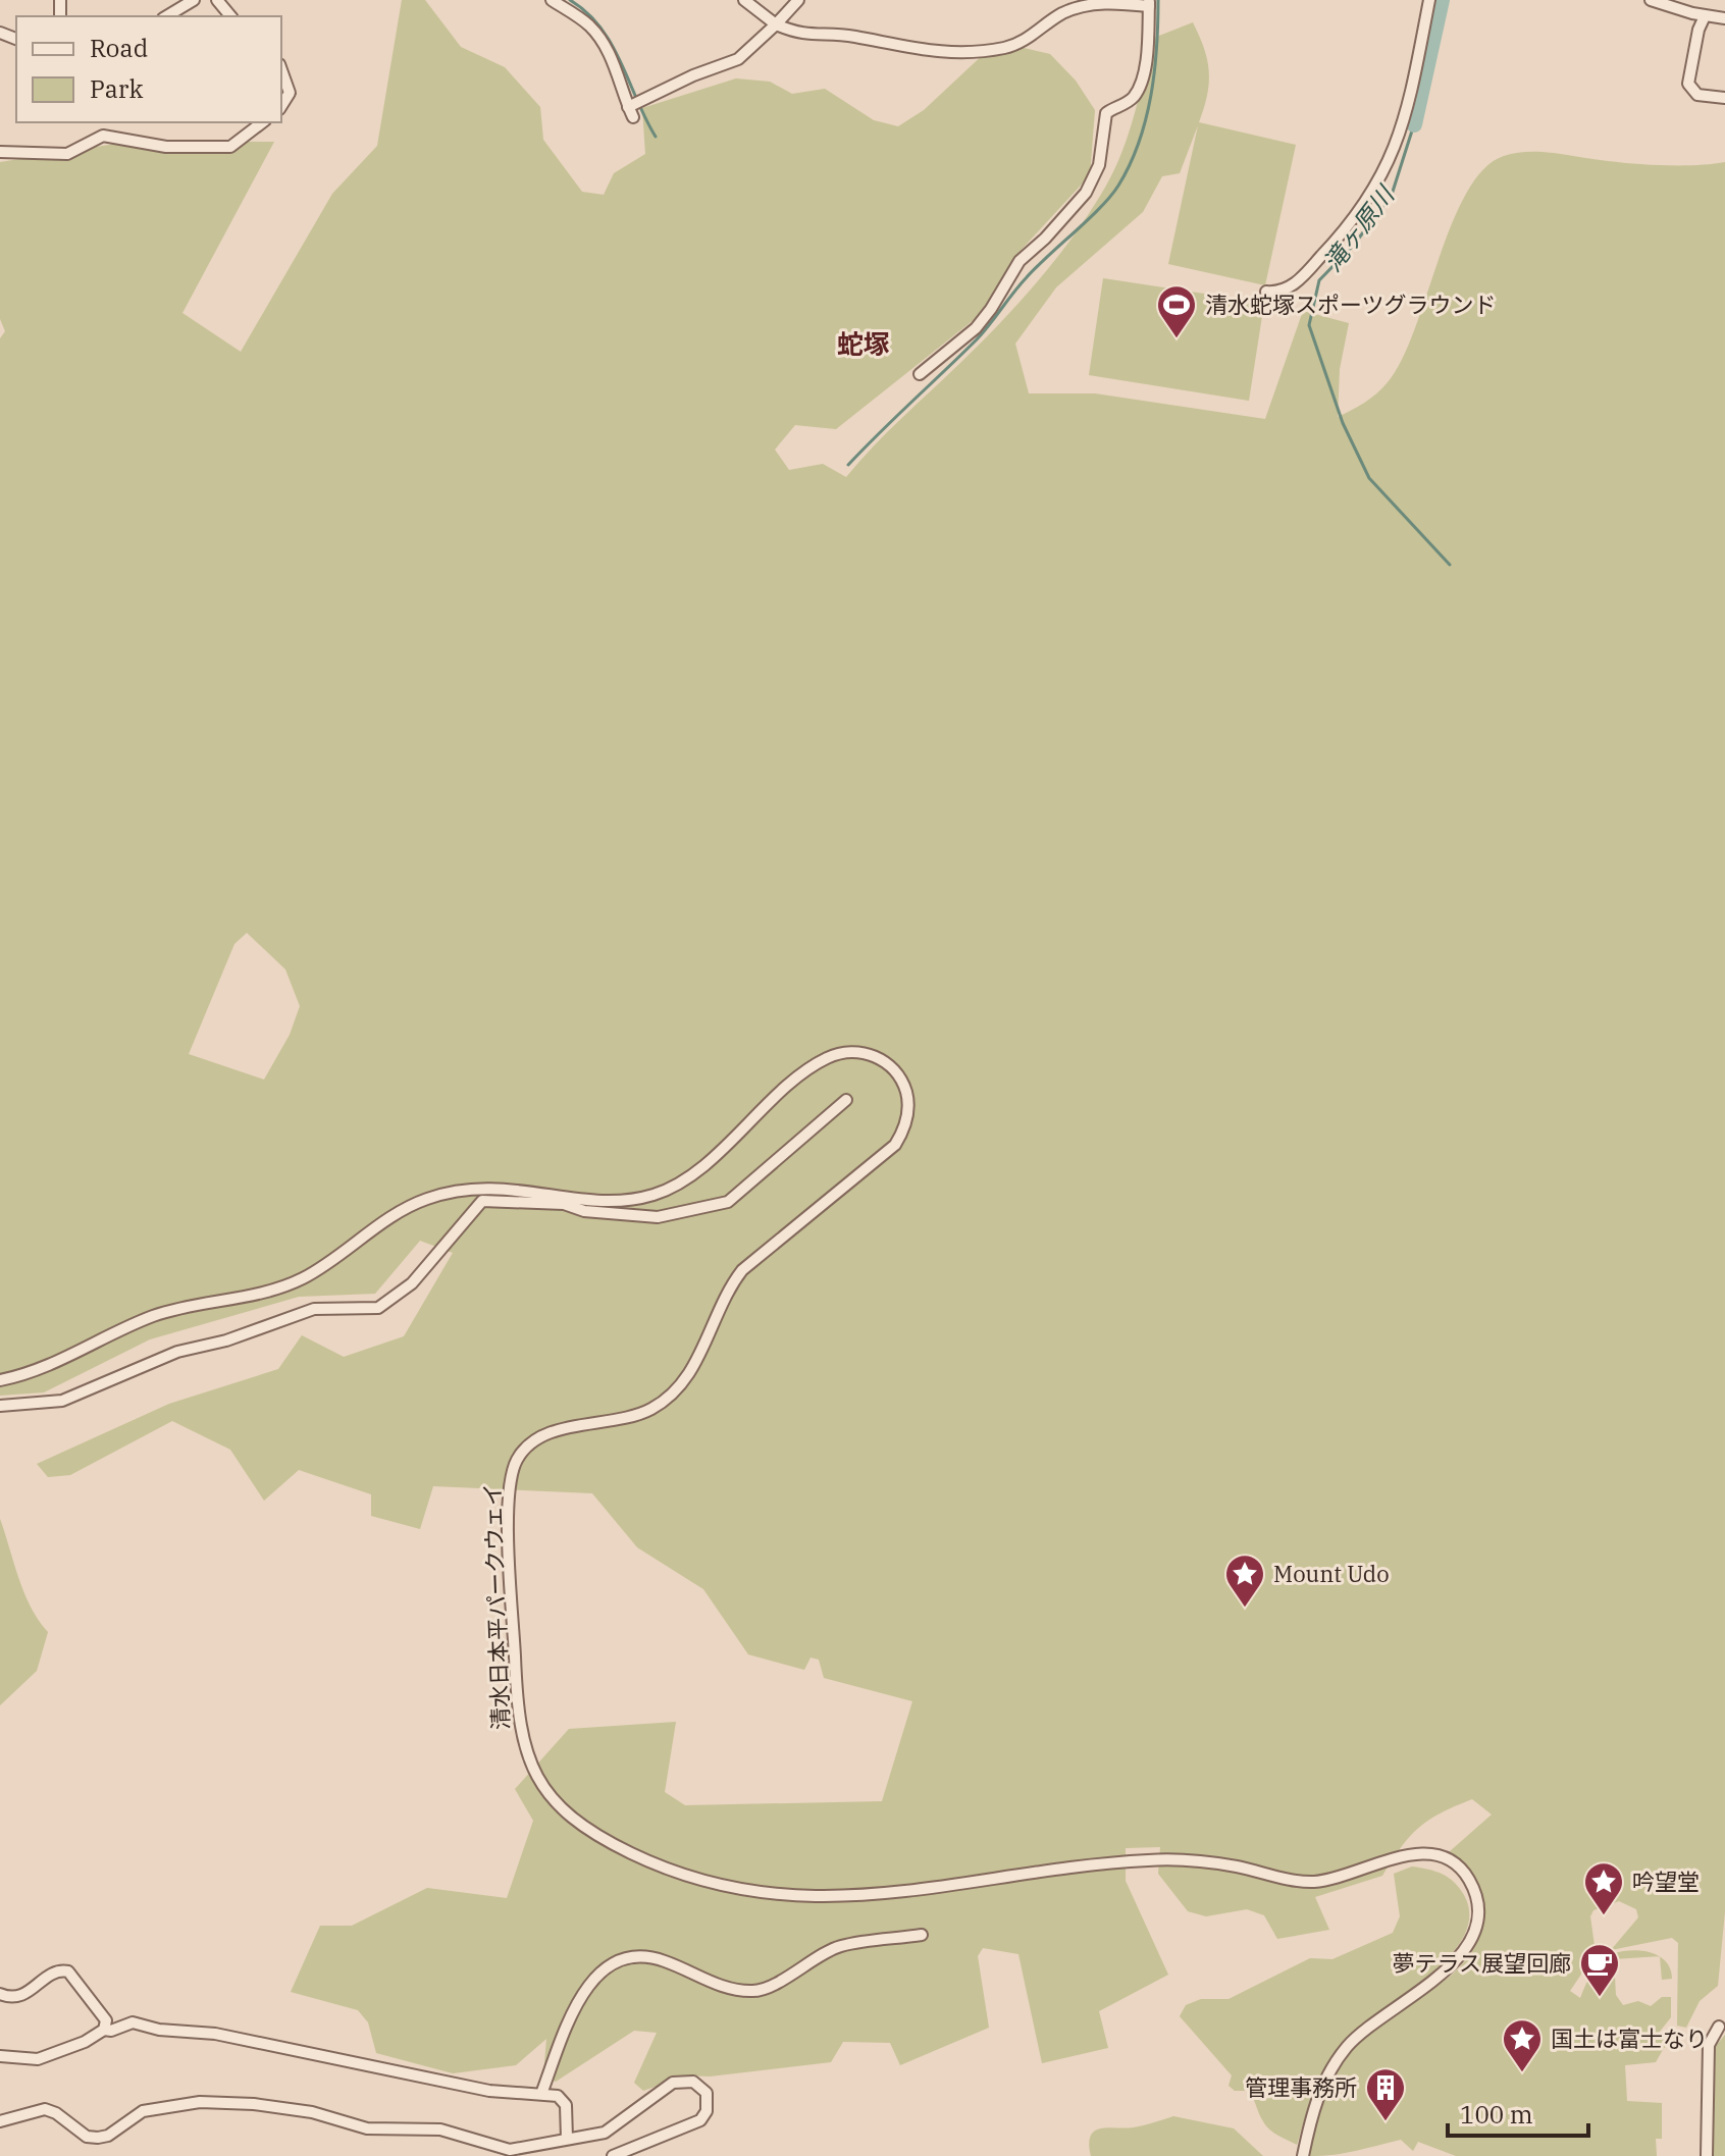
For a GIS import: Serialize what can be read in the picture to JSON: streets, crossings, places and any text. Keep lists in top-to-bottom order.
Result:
{
  "streets": {
    "street": ["清水日本平パークウェイ"]
  },
  "districts": ["蛇塚"],
  "water": ["滝ヶ原川"],
  "places": {
    "sports": ["清水蛇塚スポーツグラウンド"],
    "place": ["Mount Udo", "吟望堂", "国土は富士なり"],
    "cafe": ["夢テラス展望回廊"],
    "building": ["管理事務所"]
  },
  "legend": ["Road", "Park"],
  "scale_bar": "100 m"
}
